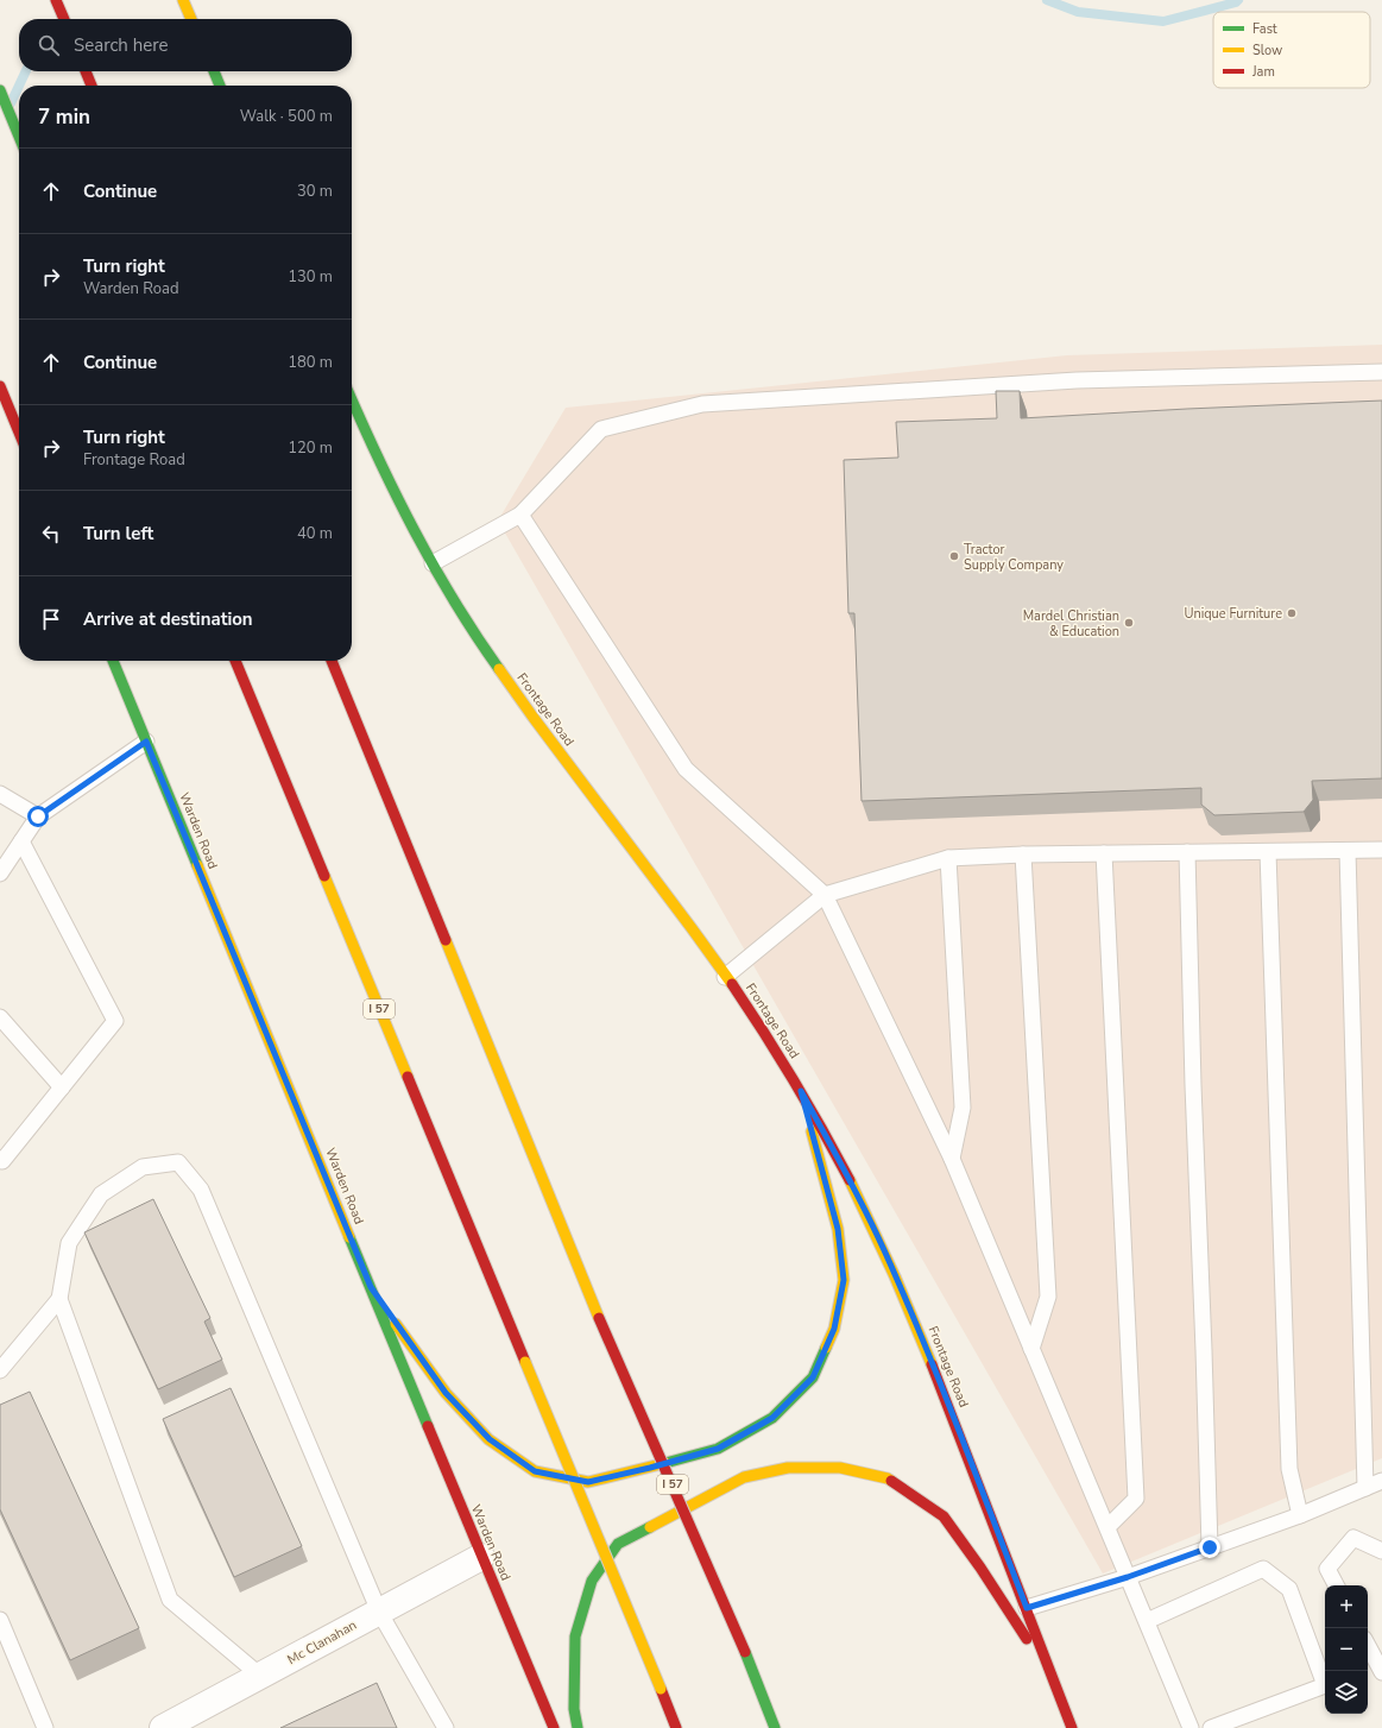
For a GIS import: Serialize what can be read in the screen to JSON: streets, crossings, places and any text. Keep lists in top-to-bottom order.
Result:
{
  "streets": {
    "main road": ["Frontage Road", "Warden Road", "I 57"],
    "street": ["Mc Clanahan"]
  },
  "crossings": [
    ["Warden Road", "Mc Clanahan"]
  ],
  "places": ["Tractor Supply Company", "Unique Furniture", "Mardel Christian & Education"],
  "legend": ["Fast", "Slow", "Jam"],
  "page": {
    "search": "Search here",
    "heading": ["7 min", "Walk · 500 m"],
    "list": [
      ["Continue", "30 m"],
      ["Turn right", "Warden Road", "130 m"],
      ["Continue", "180 m"],
      ["Turn right", "Frontage Road", "120 m"],
      ["Turn left", "40 m"],
      "Arrive at destination"
    ],
    "map_buttons": ["+", "−"]
  }
}
